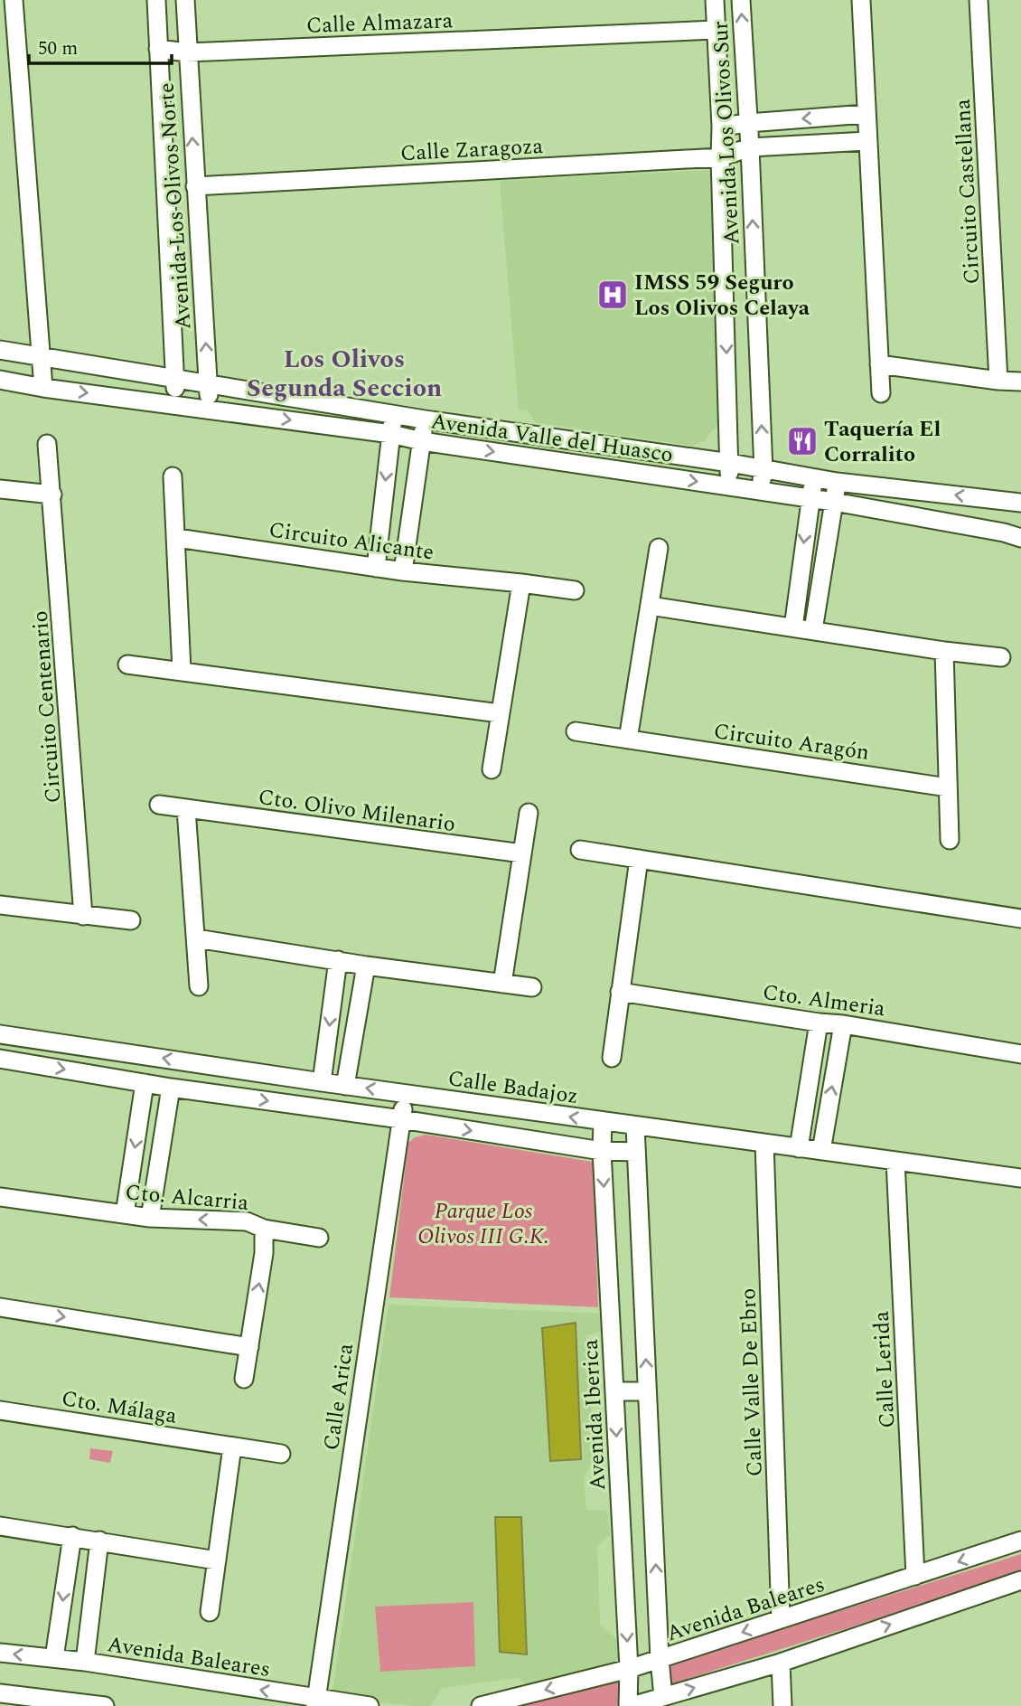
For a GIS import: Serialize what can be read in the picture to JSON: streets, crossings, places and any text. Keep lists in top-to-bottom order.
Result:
{
  "streets": {
    "street": [
      "Calle Almazara",
      "Avenida Los Olivos Sur",
      "Calle Zaragoza",
      "Circuito Castellana",
      "Avenida Los Olivos Norte",
      "Avenida Valle del Huasco",
      "Circuito Alicante",
      "Circuito Centenario",
      "Circuito Aragón",
      "Cto. Olivo Milenario",
      "Cto. Almeria",
      "Calle Badajoz",
      "Cto. Alcarria",
      "Calle Lerida",
      "Calle Valle De Ebro",
      "Calle Arica",
      "Cto. Málaga",
      "Avenida Iberica",
      "Avenida Baleares"
    ]
  },
  "crossings": [
    ["Calle Almazara", "Avenida Los Olivos Sur"],
    ["Calle Almazara", "Avenida Los Olivos Norte"],
    ["Avenida Los Olivos Sur", "Calle Zaragoza"],
    ["Avenida Los Olivos Sur", "Avenida Valle del Huasco"],
    ["Calle Zaragoza", "Avenida Los Olivos Norte"],
    ["Avenida Los Olivos Norte", "Avenida Valle del Huasco"],
    ["Calle Badajoz", "Calle Lerida"],
    ["Calle Badajoz", "Calle Valle De Ebro"],
    ["Calle Badajoz", "Calle Arica"],
    ["Calle Badajoz", "Avenida Iberica"],
    ["Calle Lerida", "Avenida Baleares"],
    ["Calle Valle De Ebro", "Avenida Baleares"],
    ["Calle Arica", "Avenida Baleares"],
    ["Avenida Iberica", "Avenida Baleares"]
  ],
  "districts": ["Los Olivos Segunda Seccion"],
  "parks": ["Parque Los Olivos III G.K."],
  "places": {
    "hospital": ["IMSS 59 Seguro Los Olivos Celaya"],
    "restaurant": ["Taquería El Corralito"]
  },
  "scale_bar": "50 m"
}
